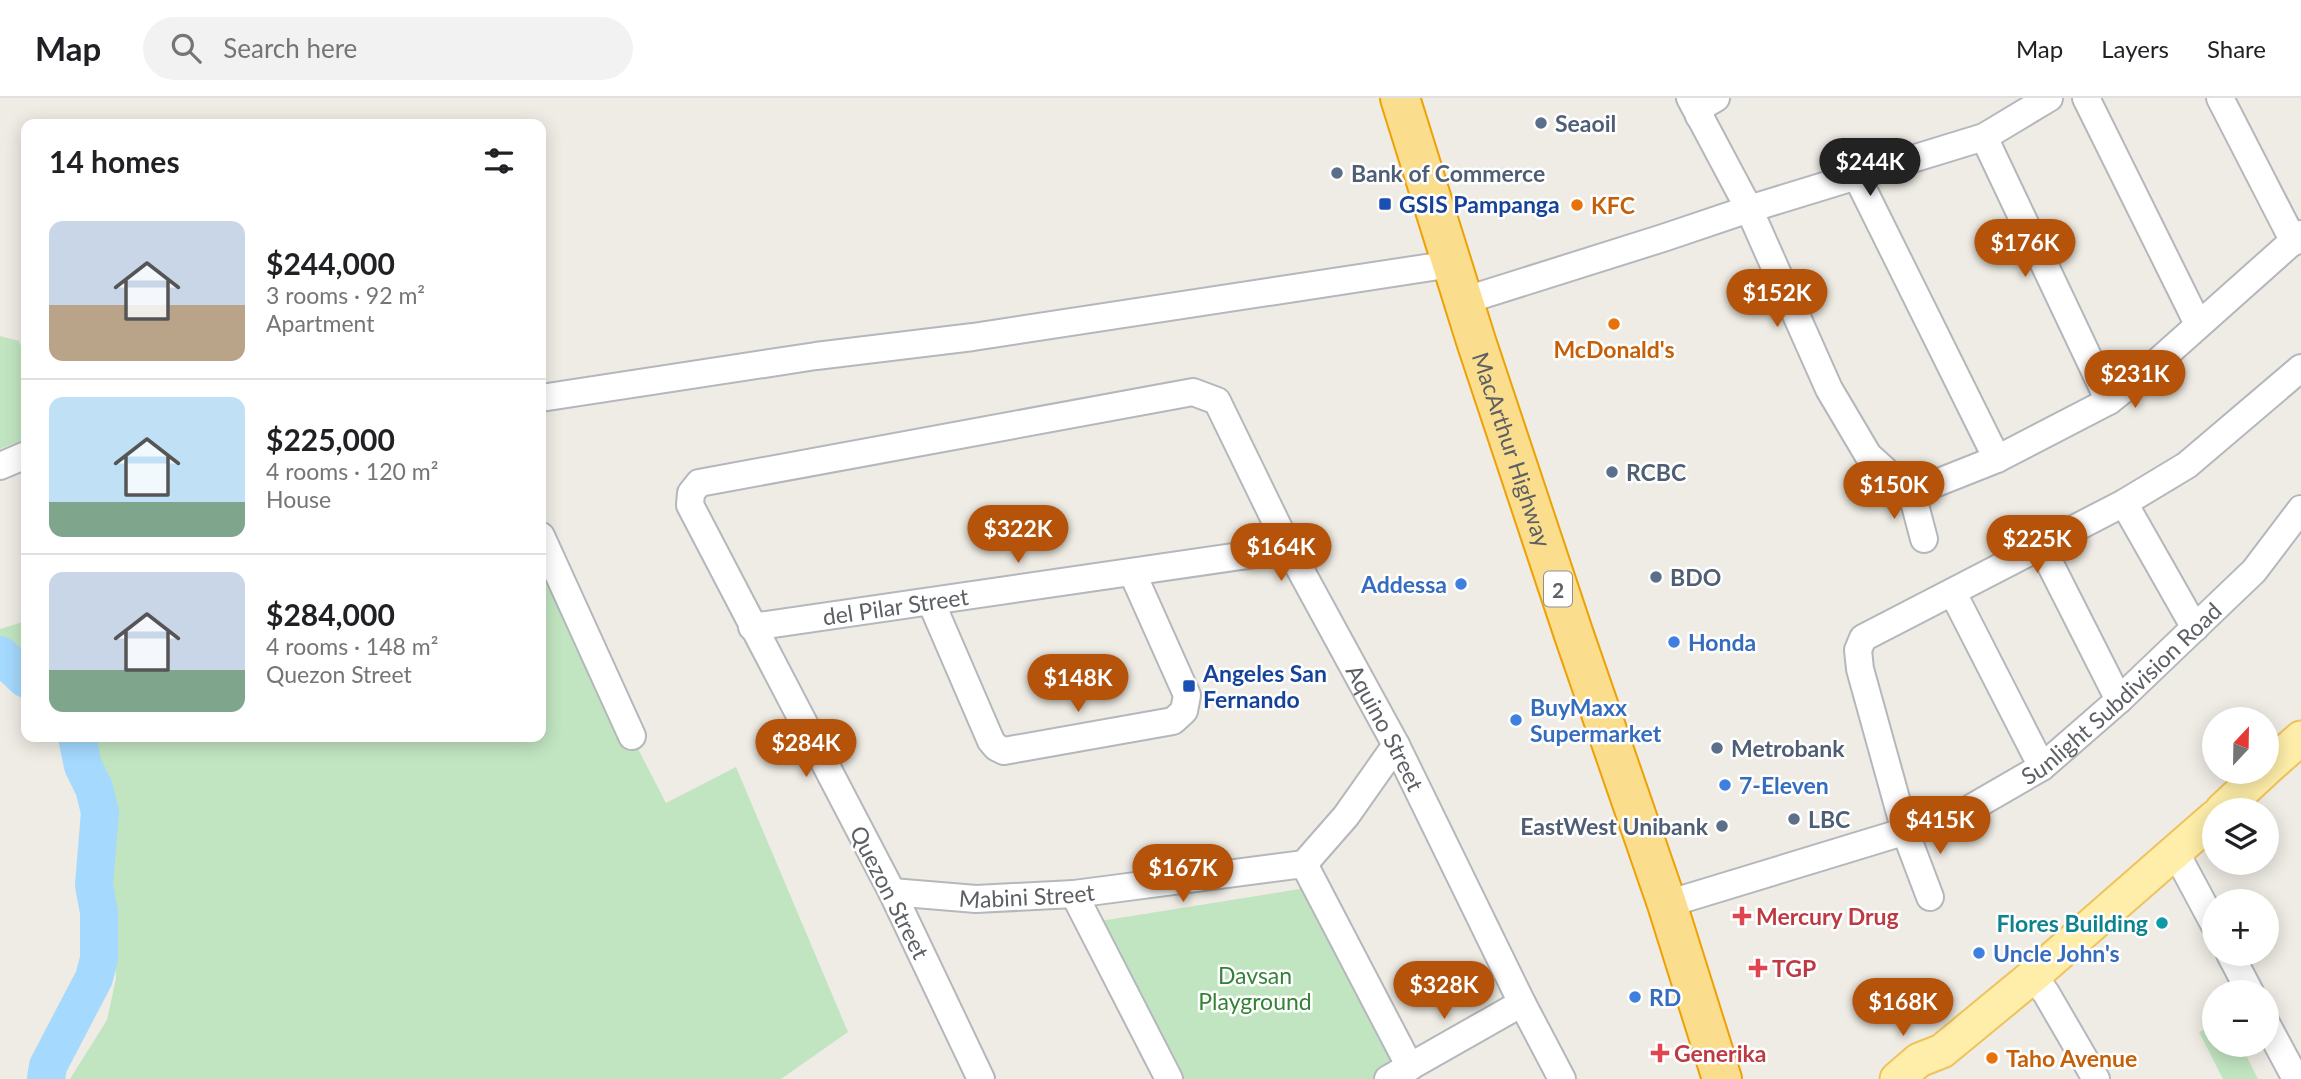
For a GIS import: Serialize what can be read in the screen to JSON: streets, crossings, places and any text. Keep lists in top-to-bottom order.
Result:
{
  "streets": {
    "highway": ["MacArthur Highway", "2"],
    "street": [
      "del Pilar Street",
      "Sunlight Subdivision Road",
      "Aquino Street",
      "Quezon Street",
      "Mabini Street"
    ]
  },
  "crossings": [
    ["MacArthur Highway", "Sunlight Subdivision Road"],
    ["del Pilar Street", "Aquino Street"],
    ["del Pilar Street", "Quezon Street"],
    ["Aquino Street", "Quezon Street"],
    ["Quezon Street", "Mabini Street"]
  ],
  "parks": ["Davsan Playground"],
  "places": {
    "other": [
      "Seaoil",
      "Bank of Commerce",
      "KFC",
      "McDonald's",
      "RCBC",
      "BDO",
      "Addessa",
      "Honda",
      "BuyMaxx Supermarket",
      "Metrobank",
      "7-Eleven",
      "LBC",
      "EastWest Unibank",
      "Flores Building",
      "Uncle John's",
      "RD",
      "Taho Avenue"
    ],
    "transit": ["GSIS Pampanga", "Angeles San Fernando"],
    "health": ["Mercury Drug", "TGP", "Generika"]
  },
  "north": "top",
  "page": {
    "header": "Map",
    "search": "Search here",
    "nav": ["Map", "Layers", "Share"],
    "heading": "14 homes",
    "price": [
      "$244K",
      "$176K",
      "$152K",
      "$231K",
      "$150K",
      "$322K",
      "$225K",
      "$164K",
      "$148K",
      "$284K",
      "$415K",
      "$167K",
      "$328K",
      "$168K"
    ],
    "list": [
      {
        "name": "$244,000",
        "note": "3 rooms · 92 m² · Apartment"
      },
      {
        "name": "$225,000",
        "note": "4 rooms · 120 m² · House"
      },
      {
        "name": "$284,000",
        "note": "4 rooms · 148 m² · Quezon Street"
      }
    ],
    "map_buttons": ["+", "−"]
  }
}
